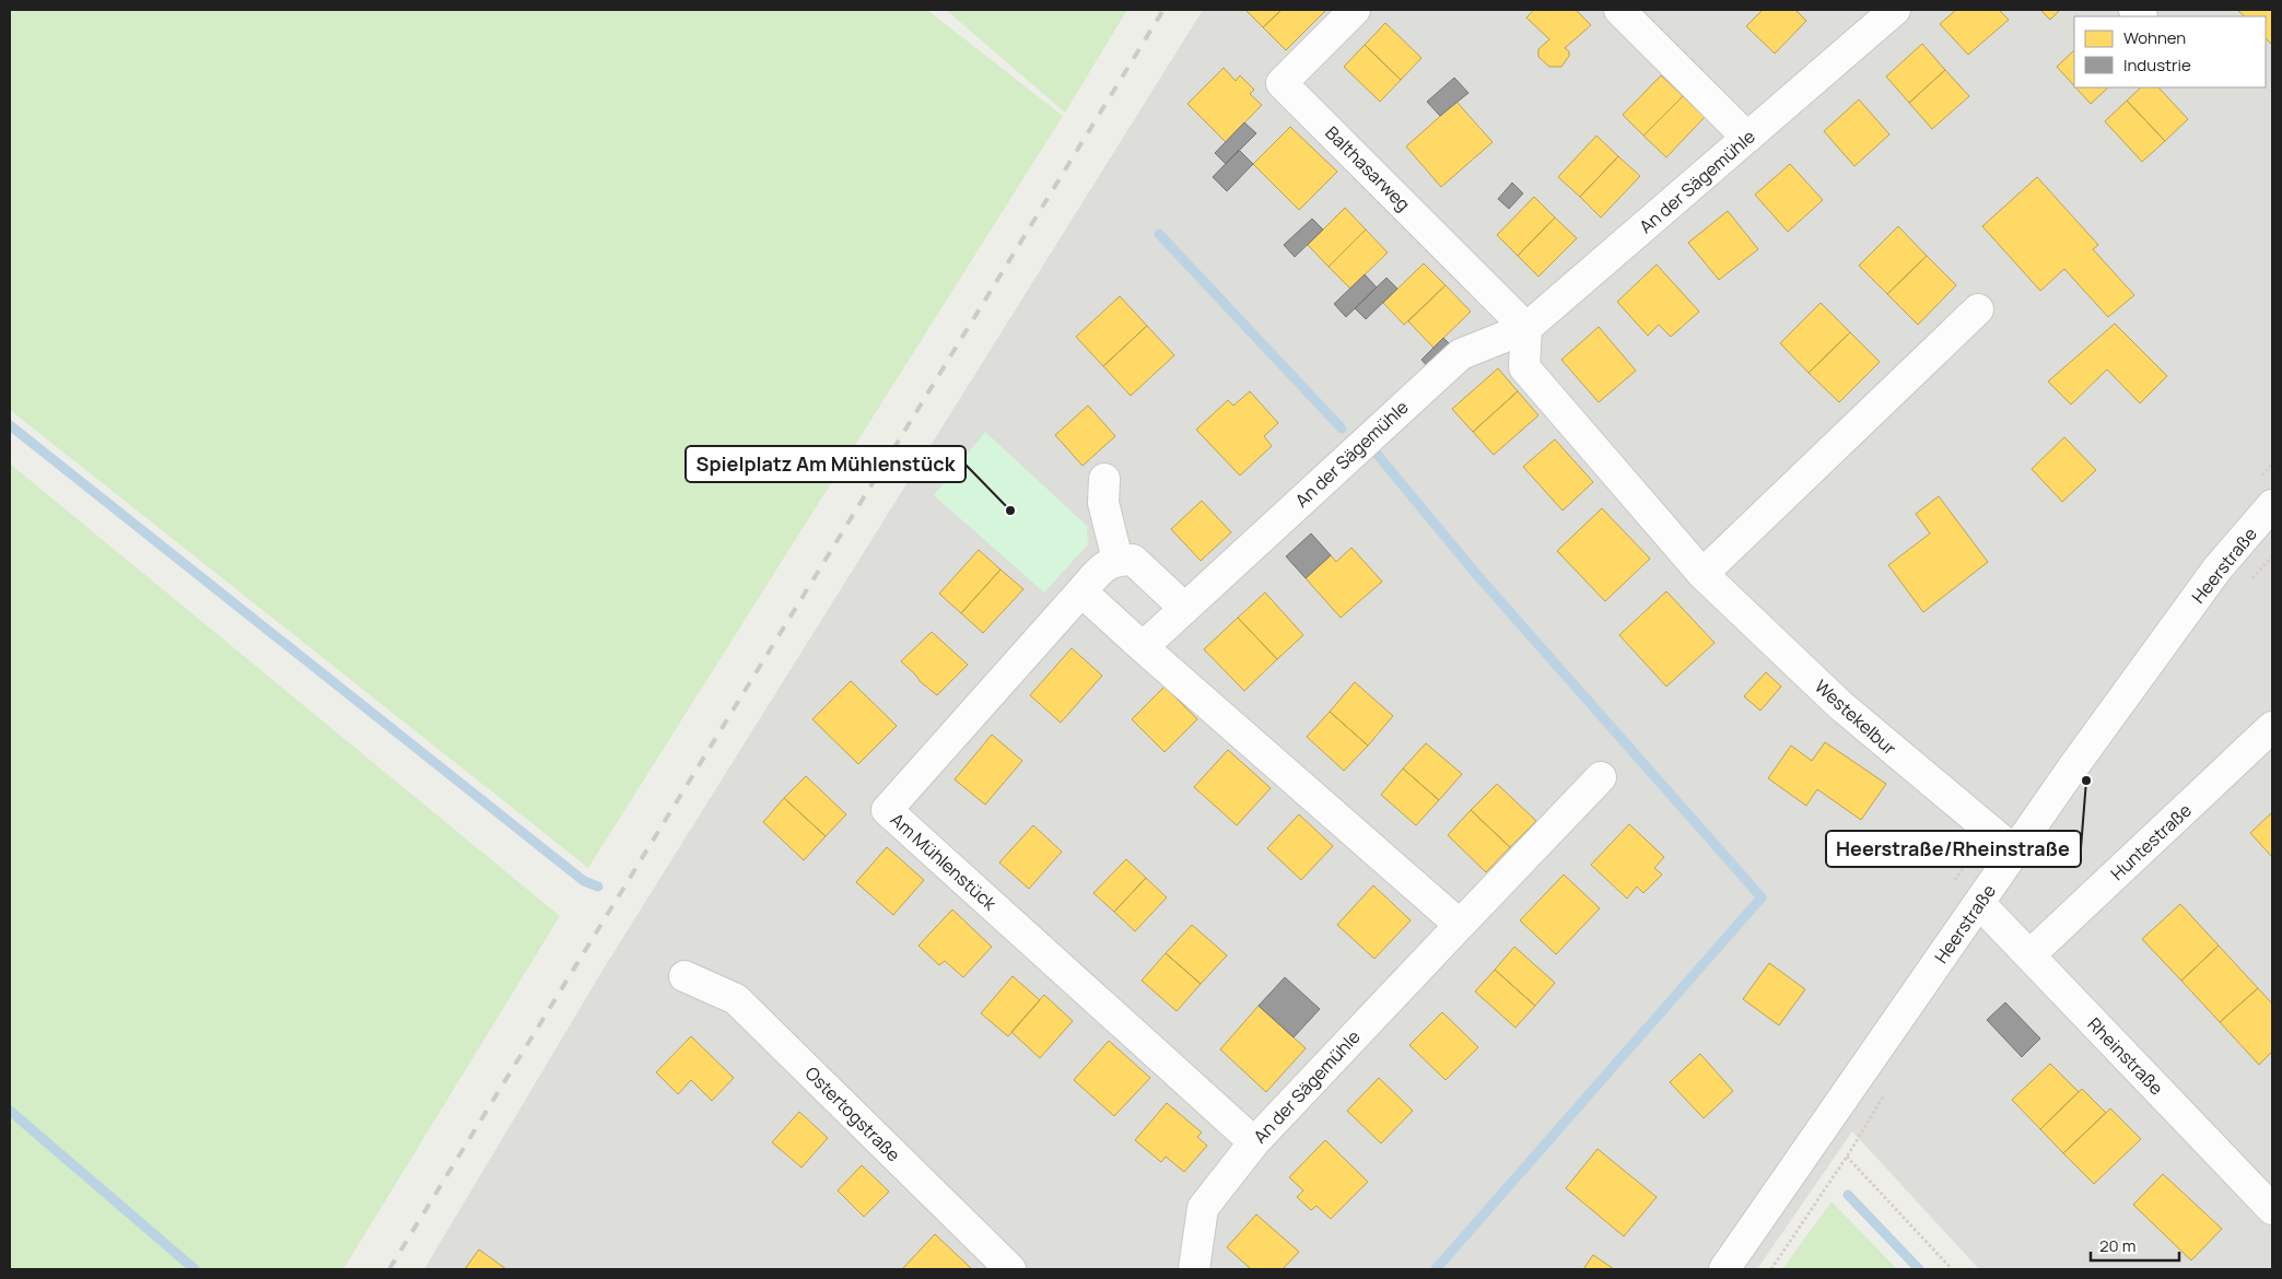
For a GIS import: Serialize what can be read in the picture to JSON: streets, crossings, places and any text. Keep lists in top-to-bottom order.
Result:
{
  "streets": {
    "street": [
      "Balthasarweg",
      "An der Sägemühle",
      "Heerstraße",
      "Westekelbur",
      "Huntestraße",
      "Am Mühlenstück",
      "Rheinstraße",
      "Ostertogstraße"
    ]
  },
  "crossings": [
    ["Balthasarweg", "An der Sägemühle"],
    ["Balthasarweg", "Westekelbur"],
    ["An der Sägemühle", "Westekelbur"],
    ["An der Sägemühle", "Am Mühlenstück"],
    ["Heerstraße", "Westekelbur"],
    ["Heerstraße", "Rheinstraße"],
    ["Huntestraße", "Rheinstraße"]
  ],
  "places": ["Spielplatz Am Mühlenstück", "Heerstraße/Rheinstraße"],
  "legend": ["Wohnen", "Industrie"],
  "scale_bar": "20 m"
}
